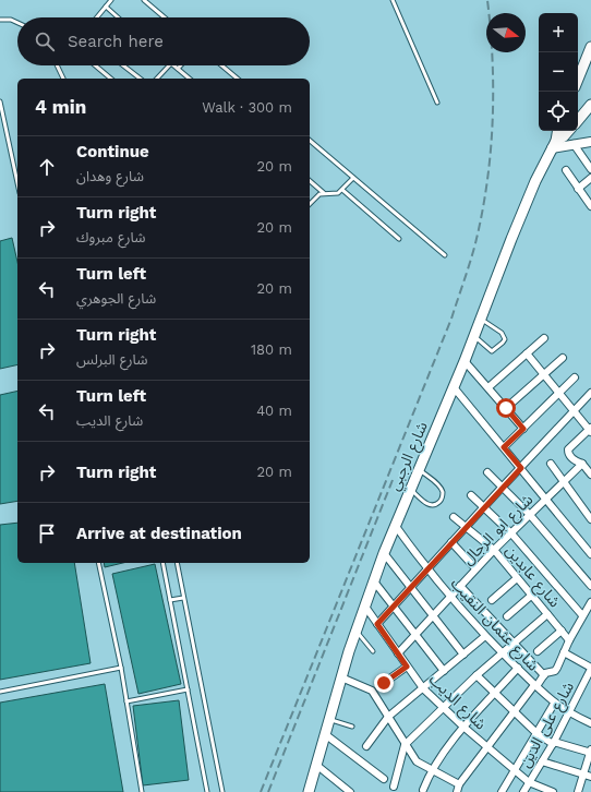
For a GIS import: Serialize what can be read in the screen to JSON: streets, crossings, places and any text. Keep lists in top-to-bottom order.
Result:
{
  "streets": {
    "main road": ["شارع الرجبي"],
    "street": [
      "شارع ابو الرجال",
      "شارع عابدين",
      "شارع عثمان النقيب",
      "شارع الديب",
      "شارع على الدين"
    ]
  },
  "crossings": [
    ["شارع الرجبي", "شارع عثمان النقيب"],
    ["شارع الرجبي", "شارع الديب"],
    ["شارع ابو الرجال", "شارع عابدين"],
    ["شارع ابو الرجال", "شارع عثمان النقيب"],
    ["شارع ابو الرجال", "شارع الديب"],
    ["شارع عثمان النقيب", "شارع على الدين"],
    ["شارع الديب", "شارع على الدين"]
  ],
  "north": "right",
  "page": {
    "map_buttons": ["+", "−"],
    "search": "Search here",
    "heading": ["4 min", "Walk · 300 m"],
    "list": [
      ["Continue", "شارع وهدان", "20 m"],
      ["Turn right", "شارع مبروك", "20 m"],
      ["Turn left", "شارع الجوهري", "20 m"],
      ["Turn right", "شارع البرلس", "180 m"],
      ["Turn left", "شارع الديب", "40 m"],
      ["Turn right", "20 m"],
      "Arrive at destination"
    ]
  }
}
